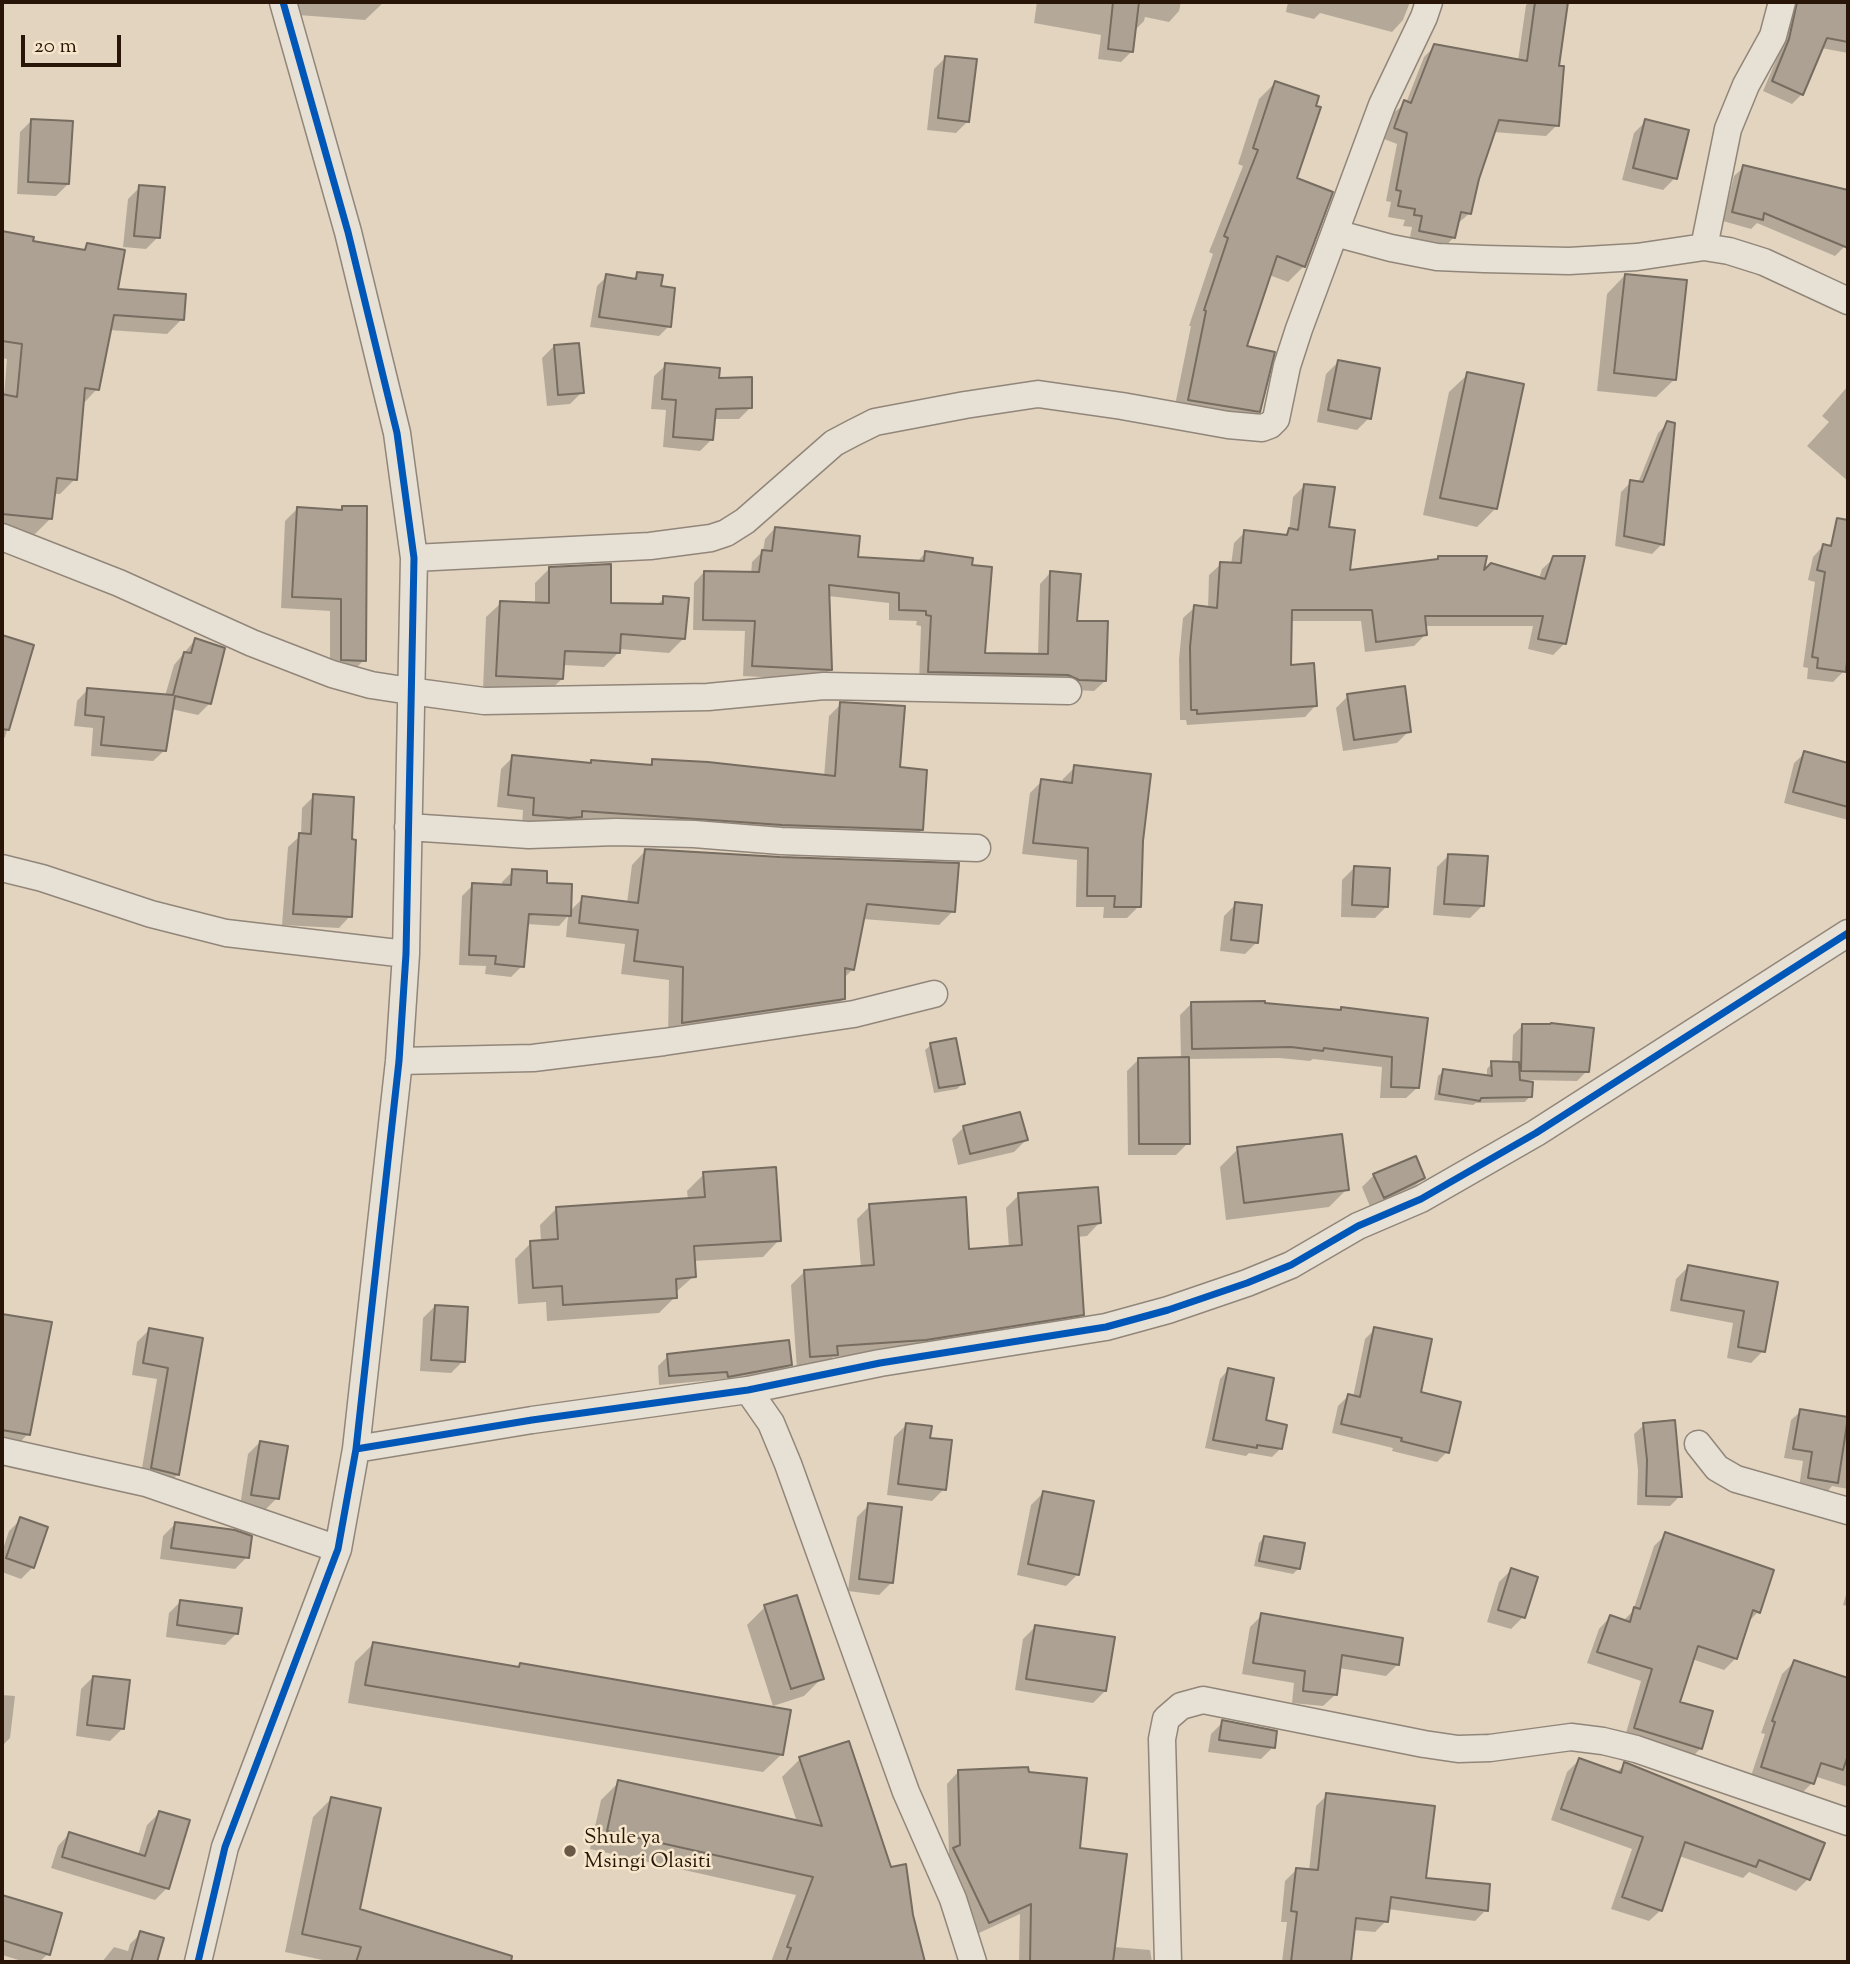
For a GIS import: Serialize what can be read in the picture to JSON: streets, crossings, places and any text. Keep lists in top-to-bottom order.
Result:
{
  "places": ["Shule ya Msingi Olasiti"],
  "scale_bar": "20 m"
}
